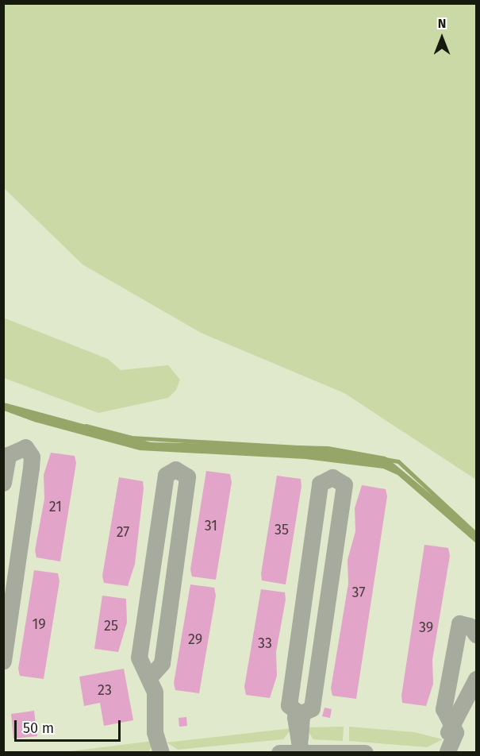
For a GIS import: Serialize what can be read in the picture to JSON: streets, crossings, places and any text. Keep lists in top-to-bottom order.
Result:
{
  "house_numbers": [
    "21",
    "31",
    "35",
    "27",
    "37",
    "19",
    "25",
    "39",
    "29",
    "33",
    "23"
  ],
  "scale_bar": "50 m",
  "north": "top"
}
